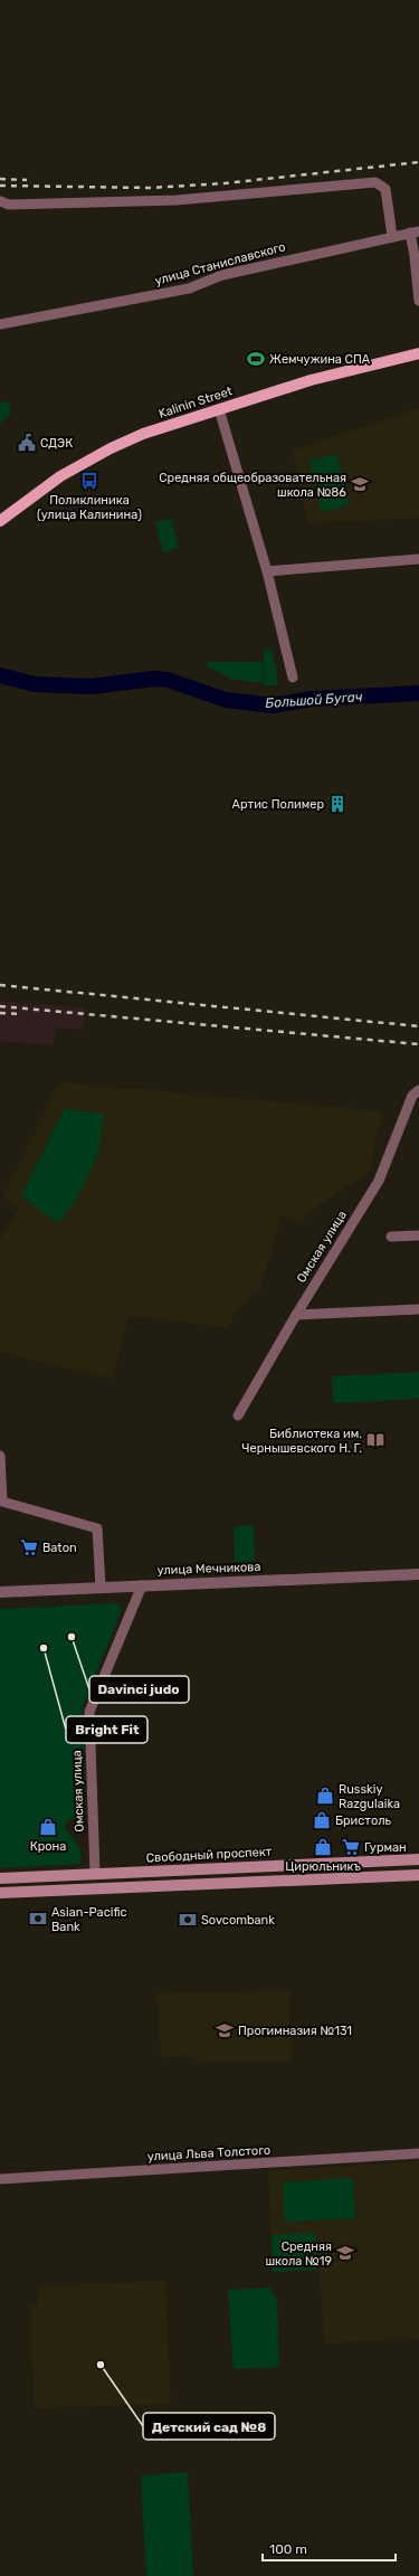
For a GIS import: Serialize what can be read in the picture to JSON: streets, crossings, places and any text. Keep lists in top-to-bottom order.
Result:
{
  "streets": {
    "main road": ["Kalinin Street", "Свободный проспект"],
    "street": [
      "улица Станиславского",
      "Омская улица",
      "улица Мечникова",
      "улица Льва Толстого"
    ]
  },
  "crossings": [
    ["Омская улица", "улица Мечникова"],
    ["Омская улица", "Свободный проспект"]
  ],
  "water": ["Большой Бугач"],
  "places": {
    "sports": ["Жемчужина СПА"],
    "public building": ["СДЭК"],
    "bus stop": ["Поликлиника (улица Калинина)"],
    "school or university": ["Средняя общеобразовательная школа №86", "Прогимназия №131", "Средняя школа №19"],
    "building": ["Артис Полимер"],
    "library": ["Библиотека им. Чернышевского Н. Г."],
    "supermarket": ["Baton", "Гурман"],
    "other": ["Davinci judo", "Bright Fit", "Детский сад №8"],
    "shop": [
      "Russkiy Razgulaika",
      "Бристоль",
      "Крона",
      "Цирюльникъ"
    ],
    "bank": ["Asian-Pacific Bank", "Sovcombank"]
  },
  "scale_bar": "100 m"
}
